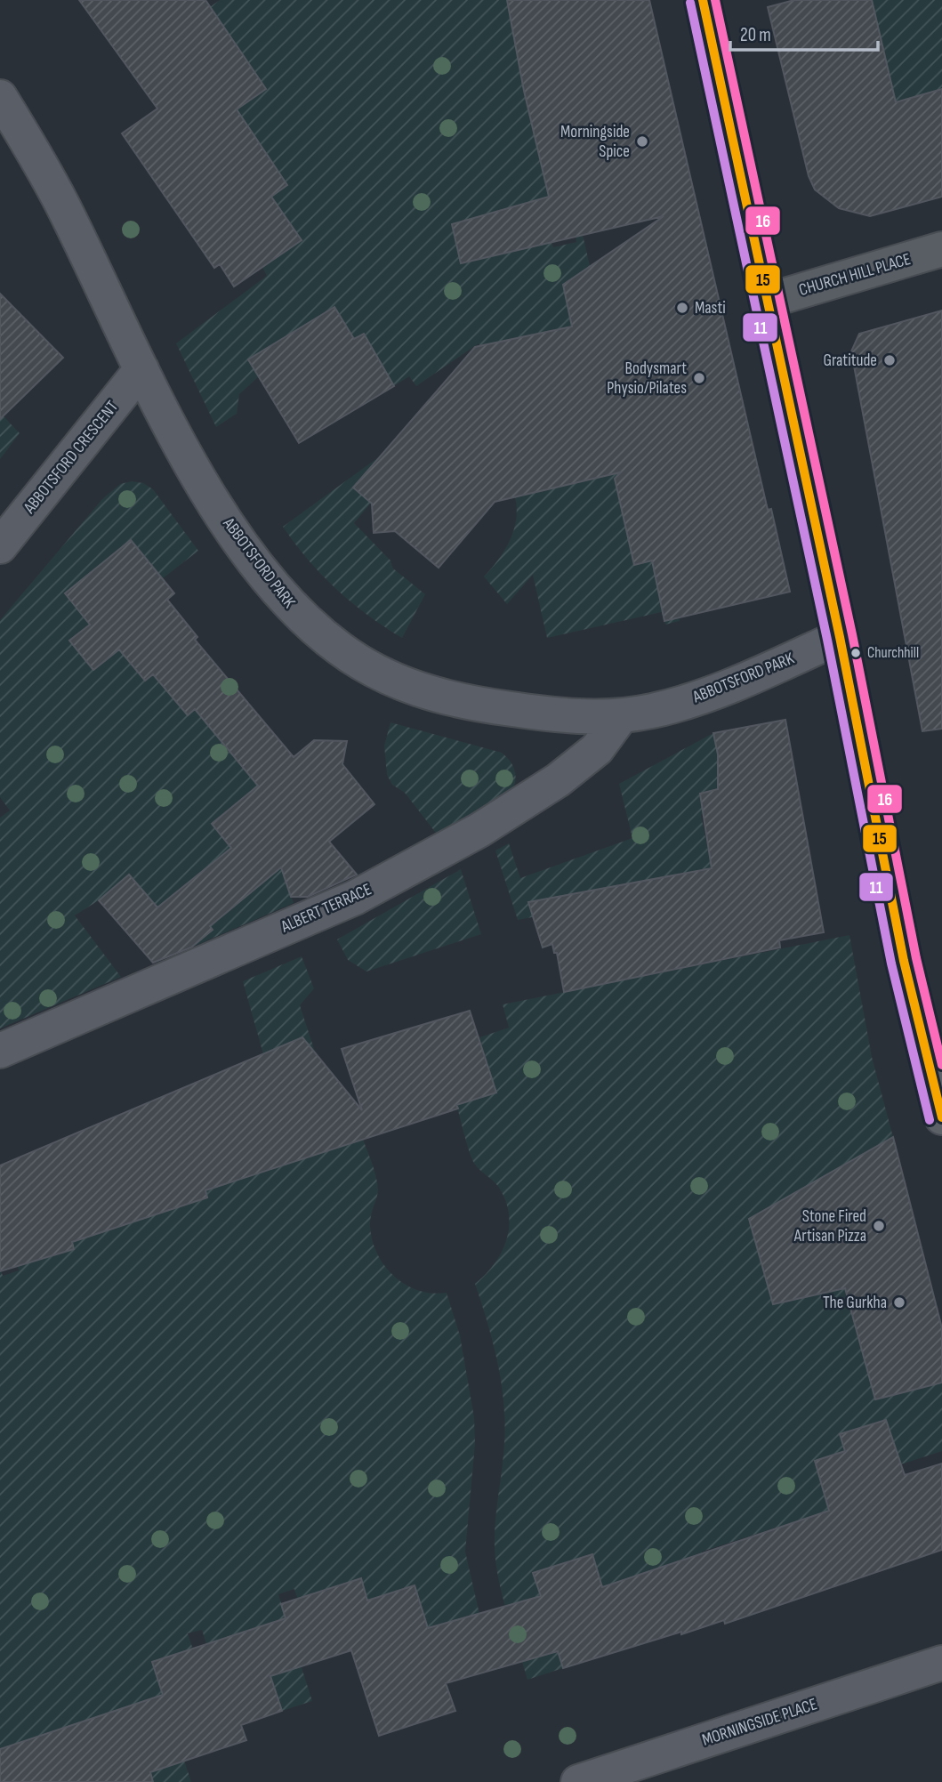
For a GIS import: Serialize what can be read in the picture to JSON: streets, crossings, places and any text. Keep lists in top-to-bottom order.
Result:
{
  "streets": {
    "street": [
      "CHURCH HILL PLACE",
      "ABBOTSFORD CRESCENT",
      "ABBOTSFORD PARK",
      "ALBERT TERRACE",
      "MORNINGSIDE PLACE"
    ]
  },
  "crossings": [
    ["ABBOTSFORD CRESCENT", "ABBOTSFORD PARK"],
    ["ABBOTSFORD PARK", "ALBERT TERRACE"]
  ],
  "places": [
    "Morningside Spice",
    "Masti",
    "Gratitude",
    "Bodysmart Physio/Pilates",
    "Churchhill",
    "Stone Fired Artisan Pizza",
    "The Gurkha"
  ],
  "lines": ["transit line 15", "transit line 16", "transit line 11"],
  "scale_bar": "20 m"
}
